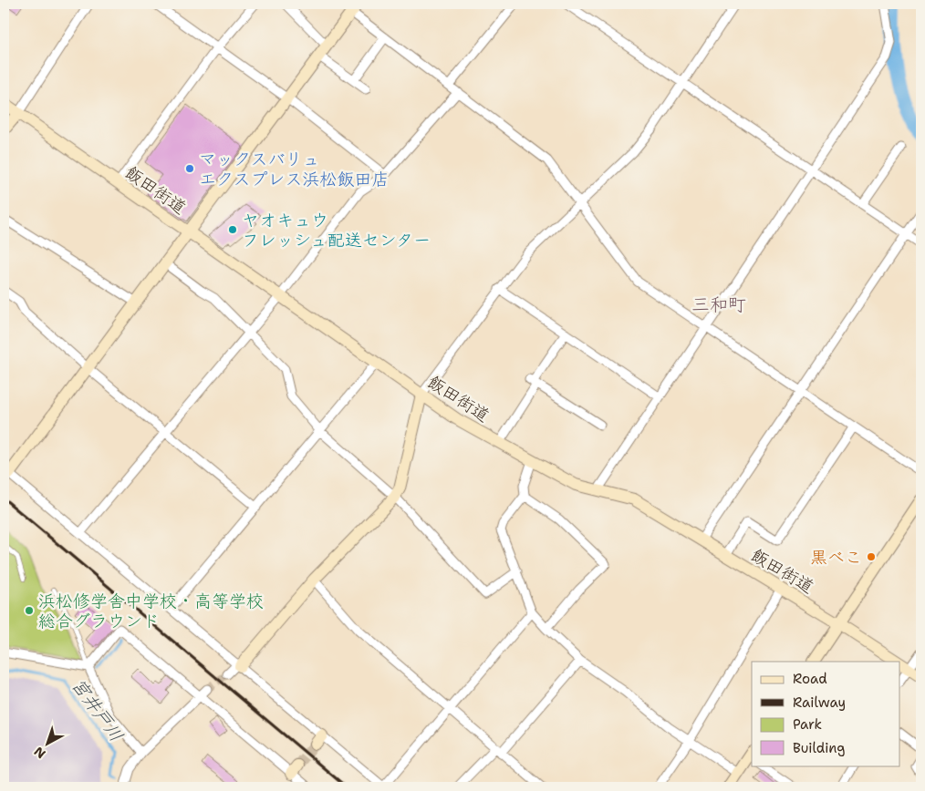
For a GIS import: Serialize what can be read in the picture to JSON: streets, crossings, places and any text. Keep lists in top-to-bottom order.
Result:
{
  "streets": {
    "street": ["飯田街道"]
  },
  "districts": ["三和町"],
  "water": ["宮井戸川"],
  "places": [
    "マックスバリュ エクスプレス浜松飯田店",
    "ヤオキュウ フレッシュ配送センター",
    "黒べこ",
    "浜松修学舎中学校・高等学校 総合グラウンド"
  ],
  "legend": [
    "Road",
    "Railway",
    "Park",
    "Building"
  ],
  "north": "bottom left"
}
